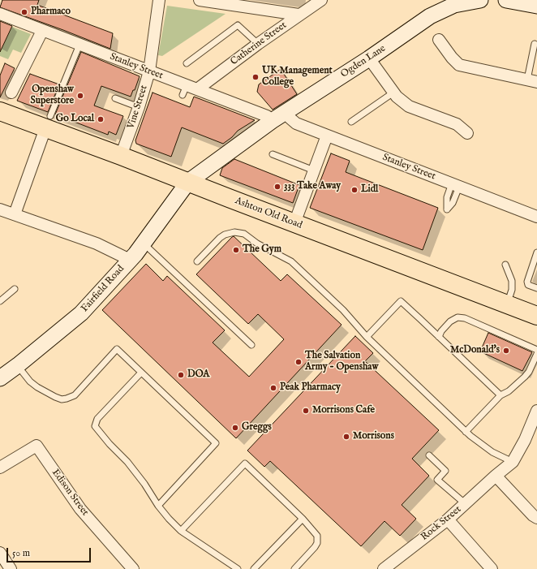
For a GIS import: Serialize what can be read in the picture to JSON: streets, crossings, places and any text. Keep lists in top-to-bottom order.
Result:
{
  "streets": {
    "highway": ["Ashton Old Road"],
    "street": [
      "Catherine Street",
      "Ogden Lane",
      "Stanley Street",
      "Vine Street",
      "Fairfield Road",
      "Edison Street",
      "Rock Street"
    ]
  },
  "crossings": [
    ["Catherine Street", "Stanley Street"],
    ["Ogden Lane", "Stanley Street"],
    ["Ogden Lane", "Ashton Old Road"],
    ["Ogden Lane", "Fairfield Road"],
    ["Stanley Street", "Vine Street"],
    ["Vine Street", "Ashton Old Road"],
    ["Ashton Old Road", "Fairfield Road"]
  ],
  "places": [
    "Pharmaco",
    "UK Management College",
    "Openshaw Superstore",
    "Go Local",
    "333 Take Away",
    "Lidl",
    "The Gym",
    "McDonald's",
    "The Salvation Army - Openshaw",
    "DOA",
    "Peak Pharmacy",
    "Morrisons Cafe",
    "Greggs",
    "Morrisons"
  ],
  "scale_bar": "50 m"
}
